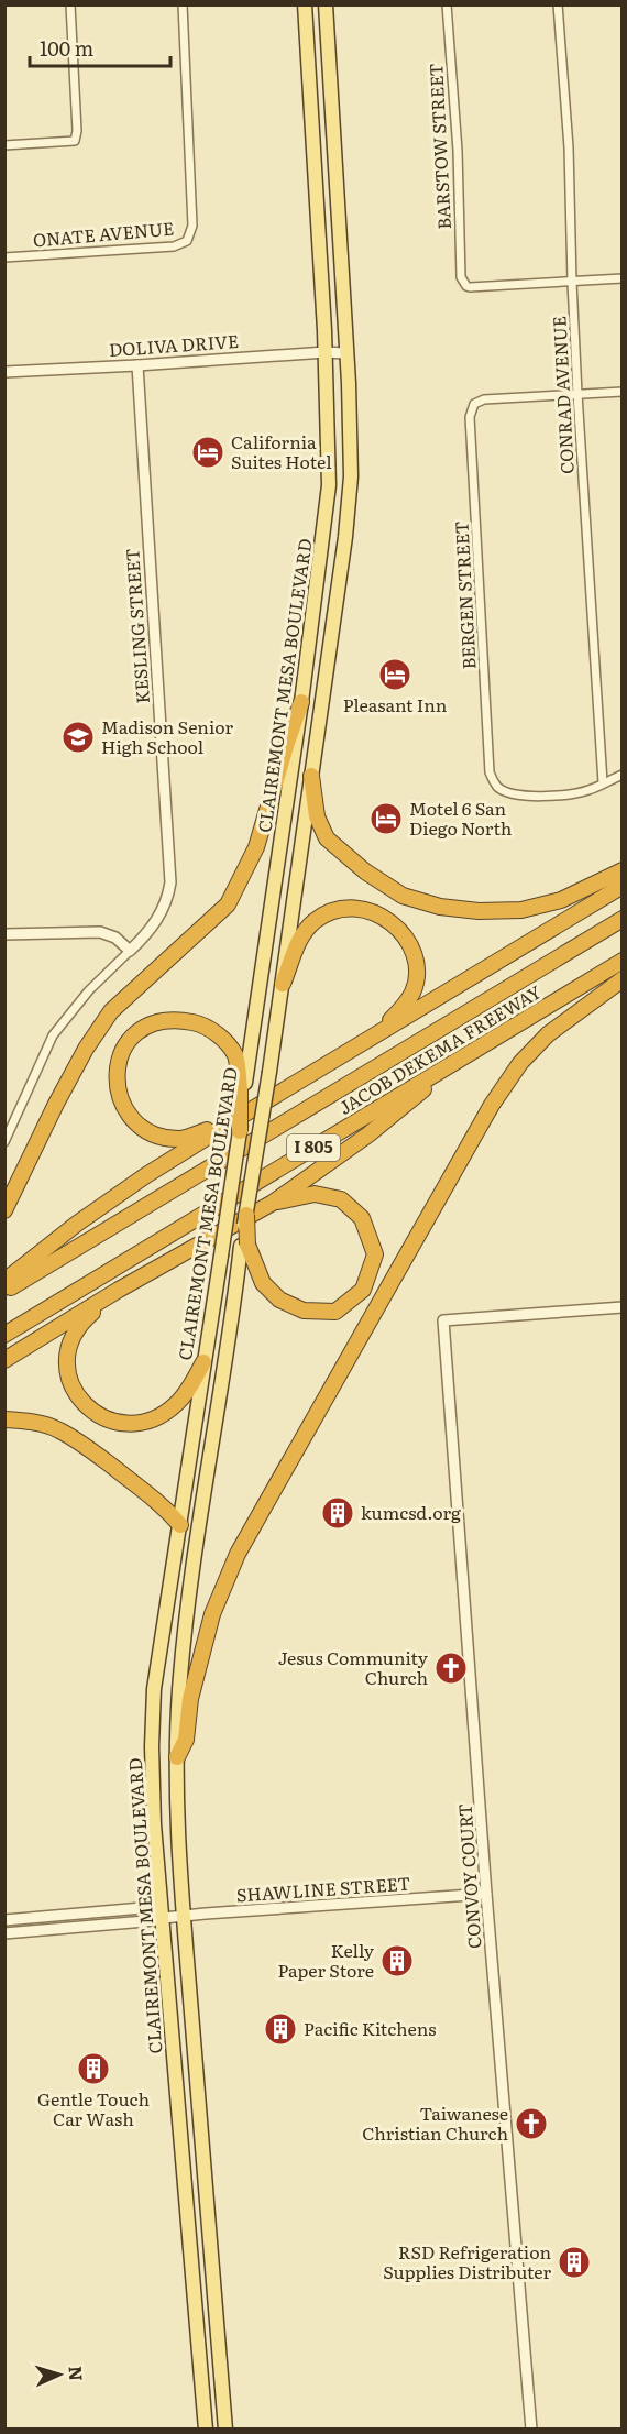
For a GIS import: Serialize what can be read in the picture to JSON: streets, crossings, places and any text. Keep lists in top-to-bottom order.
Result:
{
  "streets": {
    "highway": ["JACOB DEKEMA FREEWAY", "I 805"],
    "main road": ["CLAIREMONT MESA BOULEVARD"],
    "street": [
      "BARSTOW STREET",
      "ONATE AVENUE",
      "DOLIVA DRIVE",
      "CONRAD AVENUE",
      "BERGEN STREET",
      "KESLING STREET",
      "CONVOY COURT",
      "SHAWLINE STREET"
    ]
  },
  "crossings": [
    ["BARSTOW STREET", "CONRAD AVENUE"],
    ["DOLIVA DRIVE", "KESLING STREET"],
    ["DOLIVA DRIVE", "CLAIREMONT MESA BOULEVARD"],
    ["CONRAD AVENUE", "BERGEN STREET"],
    ["CLAIREMONT MESA BOULEVARD", "SHAWLINE STREET"],
    ["CONVOY COURT", "SHAWLINE STREET"]
  ],
  "places": {
    "hotel": ["California Suites Hotel", "Pleasant Inn", "Motel 6 San Diego North"],
    "school or university": ["Madison Senior High School"],
    "building": [
      "kumcsd.org",
      "Kelly Paper Store",
      "Pacific Kitchens",
      "Gentle Touch Car Wash",
      "RSD Refrigeration Supplies Distributer"
    ],
    "church": ["Jesus Community Church", "Taiwanese Christian Church"]
  },
  "scale_bar": "100 m",
  "north": "right"
}
